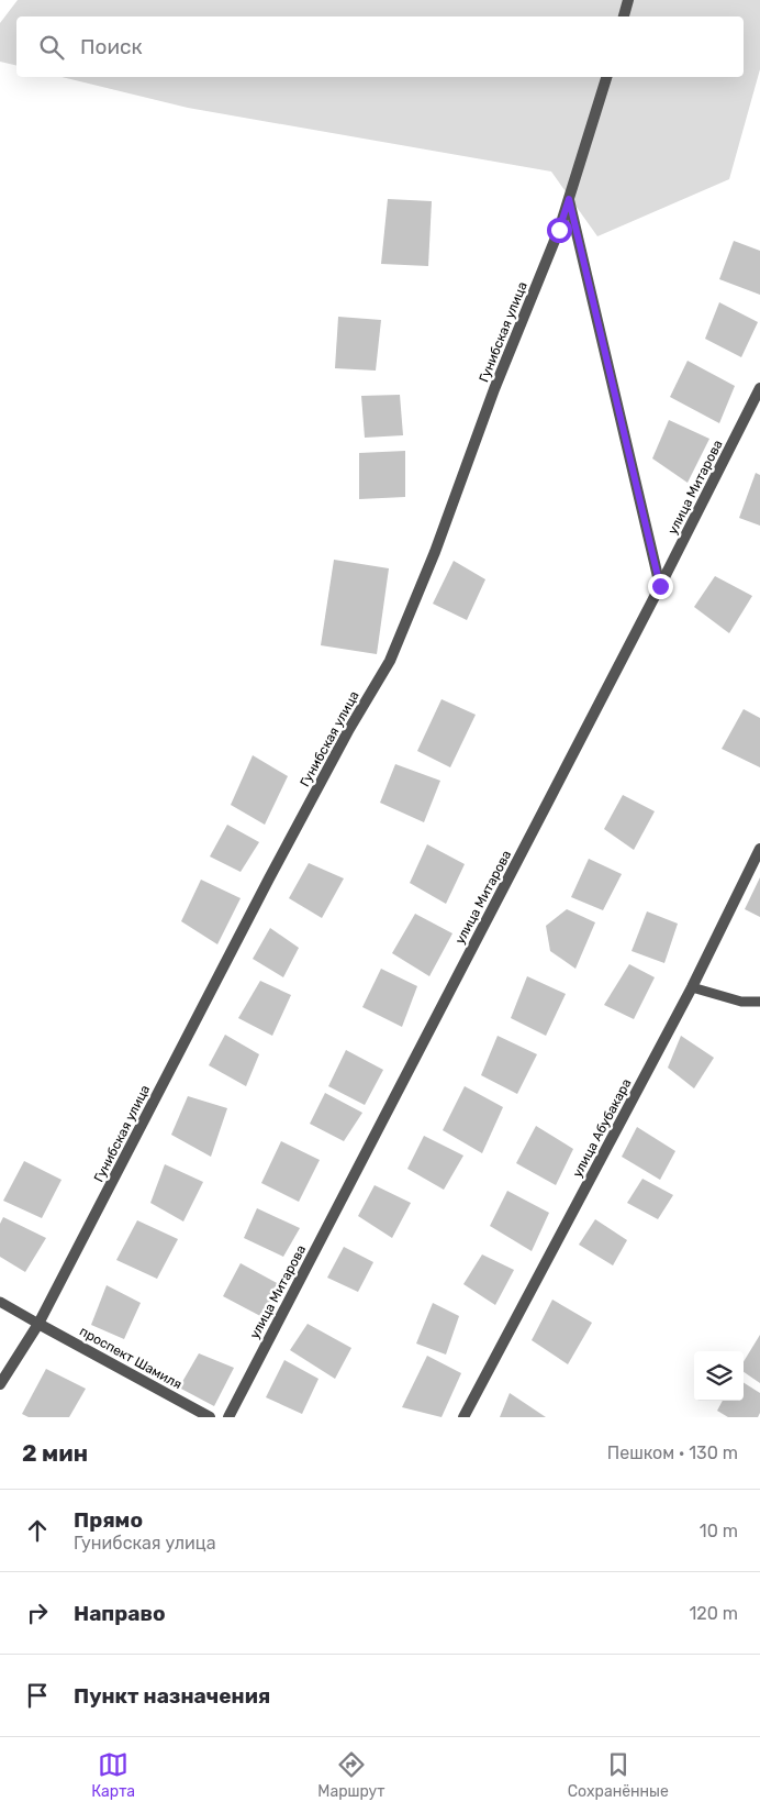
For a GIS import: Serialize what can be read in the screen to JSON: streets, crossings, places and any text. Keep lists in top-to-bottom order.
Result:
{
  "streets": {
    "street": [
      "Гунибская улица",
      "улица Митарова",
      "улица Абубакара",
      "проспект Шамиля"
    ]
  },
  "crossings": [
    ["Гунибская улица", "проспект Шамиля"]
  ],
  "page": {
    "search": "Поиск",
    "heading": ["2 мин", "Пешком · 130 m"],
    "list": [
      ["Прямо", "Гунибская улица", "10 m"],
      ["Направо", "120 m"],
      "Пункт назначения"
    ],
    "nav": ["Карта", "Маршрут", "Сохранённые"]
  }
}
